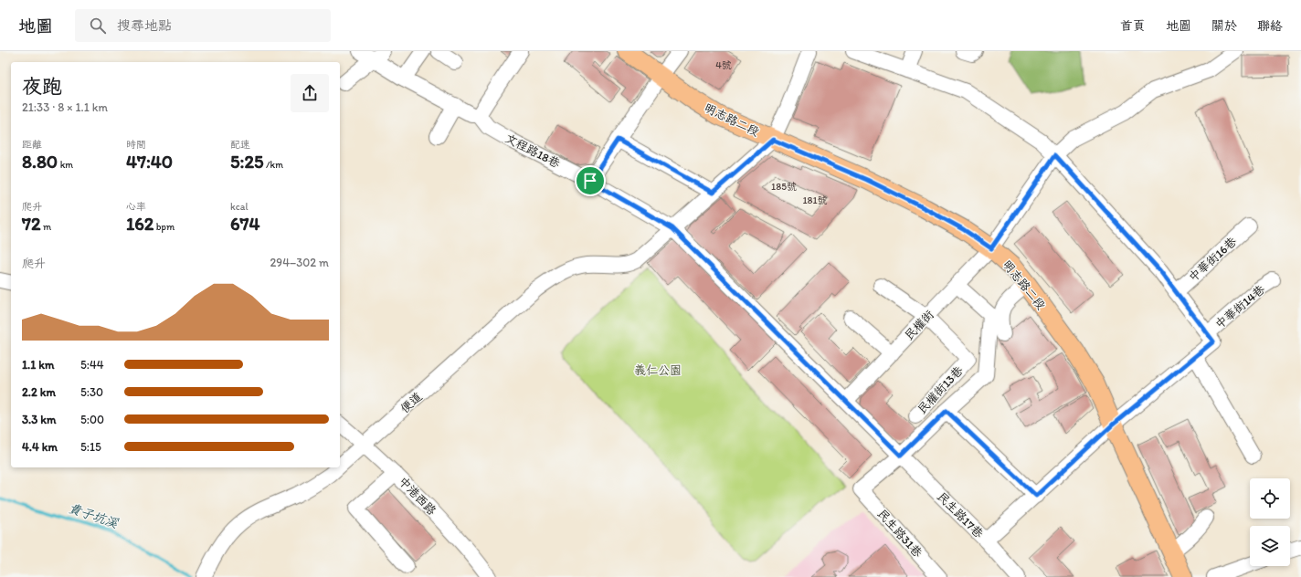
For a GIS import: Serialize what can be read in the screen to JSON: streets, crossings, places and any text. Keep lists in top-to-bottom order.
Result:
{
  "streets": {
    "main road": ["明志路二段"],
    "street": [
      "文程路18巷",
      "中華街16巷",
      "中華街14巷",
      "民權街",
      "民權街13巷",
      "便道",
      "中港西路",
      "民生路17巷",
      "民生路31巷"
    ]
  },
  "crossings": [
    ["明志路二段", "民權街"],
    ["文程路18巷", "便道"],
    ["民權街", "民權街13巷"],
    ["便道", "中港西路"],
    ["民生路17巷", "民生路31巷"]
  ],
  "water": ["貴子坑溪"],
  "parks": ["義仁公園"],
  "house_numbers": ["4號", "185號", "181號"],
  "page": {
    "header": "地圖",
    "search": "搜尋地點",
    "nav": [
      "首頁",
      "地圖",
      "關於",
      "聯絡"
    ],
    "heading": ["夜跑", "21:33 · 8 × 1.1 km"],
    "stats": [
      ["距離", "8.80 km"],
      ["時間", "47:40"],
      ["配速", "5:25 /km"],
      ["爬升", "72 m"],
      ["心率", "162 bpm"],
      ["kcal", "674"]
    ],
    "chart": ["爬升", "294–302 m"],
    "list": [
      {
        "name": "1.1 km",
        "note": "5:44"
      },
      {
        "name": "2.2 km",
        "note": "5:30"
      },
      {
        "name": "3.3 km",
        "note": "5:00"
      },
      {
        "name": "4.4 km",
        "note": "5:15"
      }
    ]
  }
}
